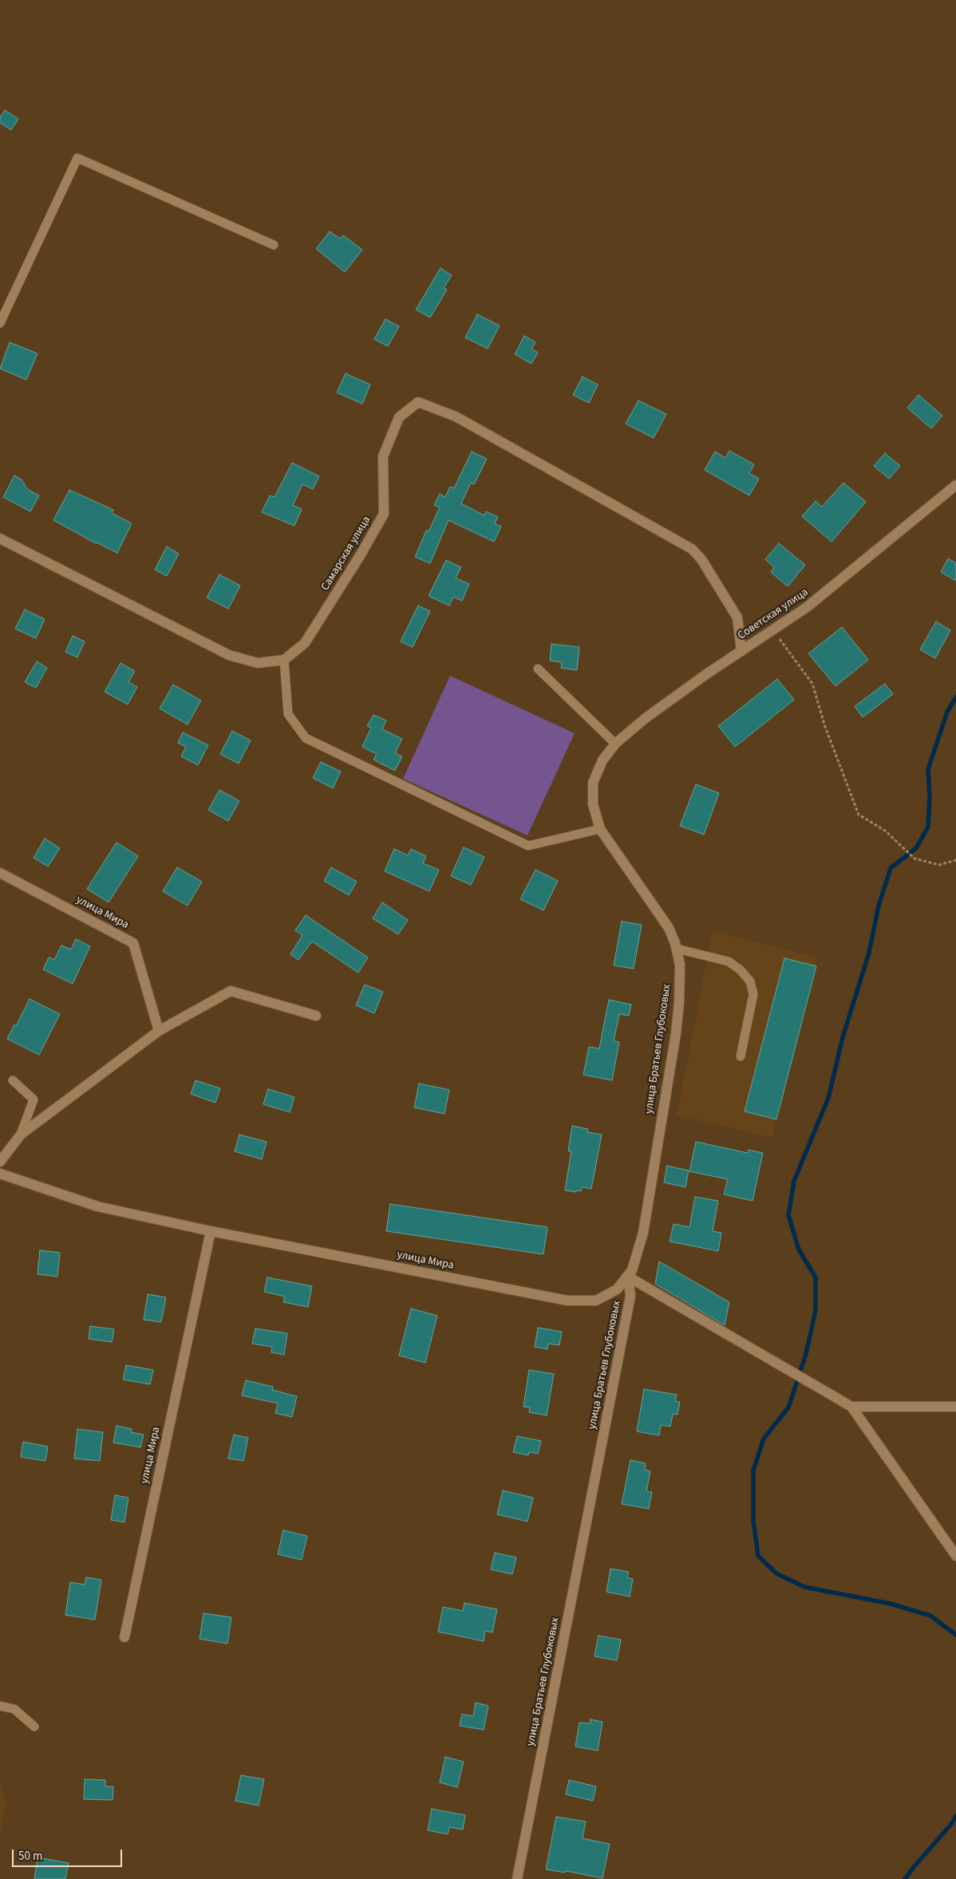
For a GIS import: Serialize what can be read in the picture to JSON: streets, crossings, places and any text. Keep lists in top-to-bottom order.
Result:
{
  "streets": {
    "street": [
      "Самарская улица",
      "Советская улица",
      "улица Мира",
      "улица Братьев Глубоковых"
    ]
  },
  "crossings": [
    ["Самарская улица", "Советская улица"],
    ["Советская улица", "улица Братьев Глубоковых"],
    ["улица Мира", "улица Братьев Глубоковых"]
  ],
  "scale_bar": "50 m"
}
